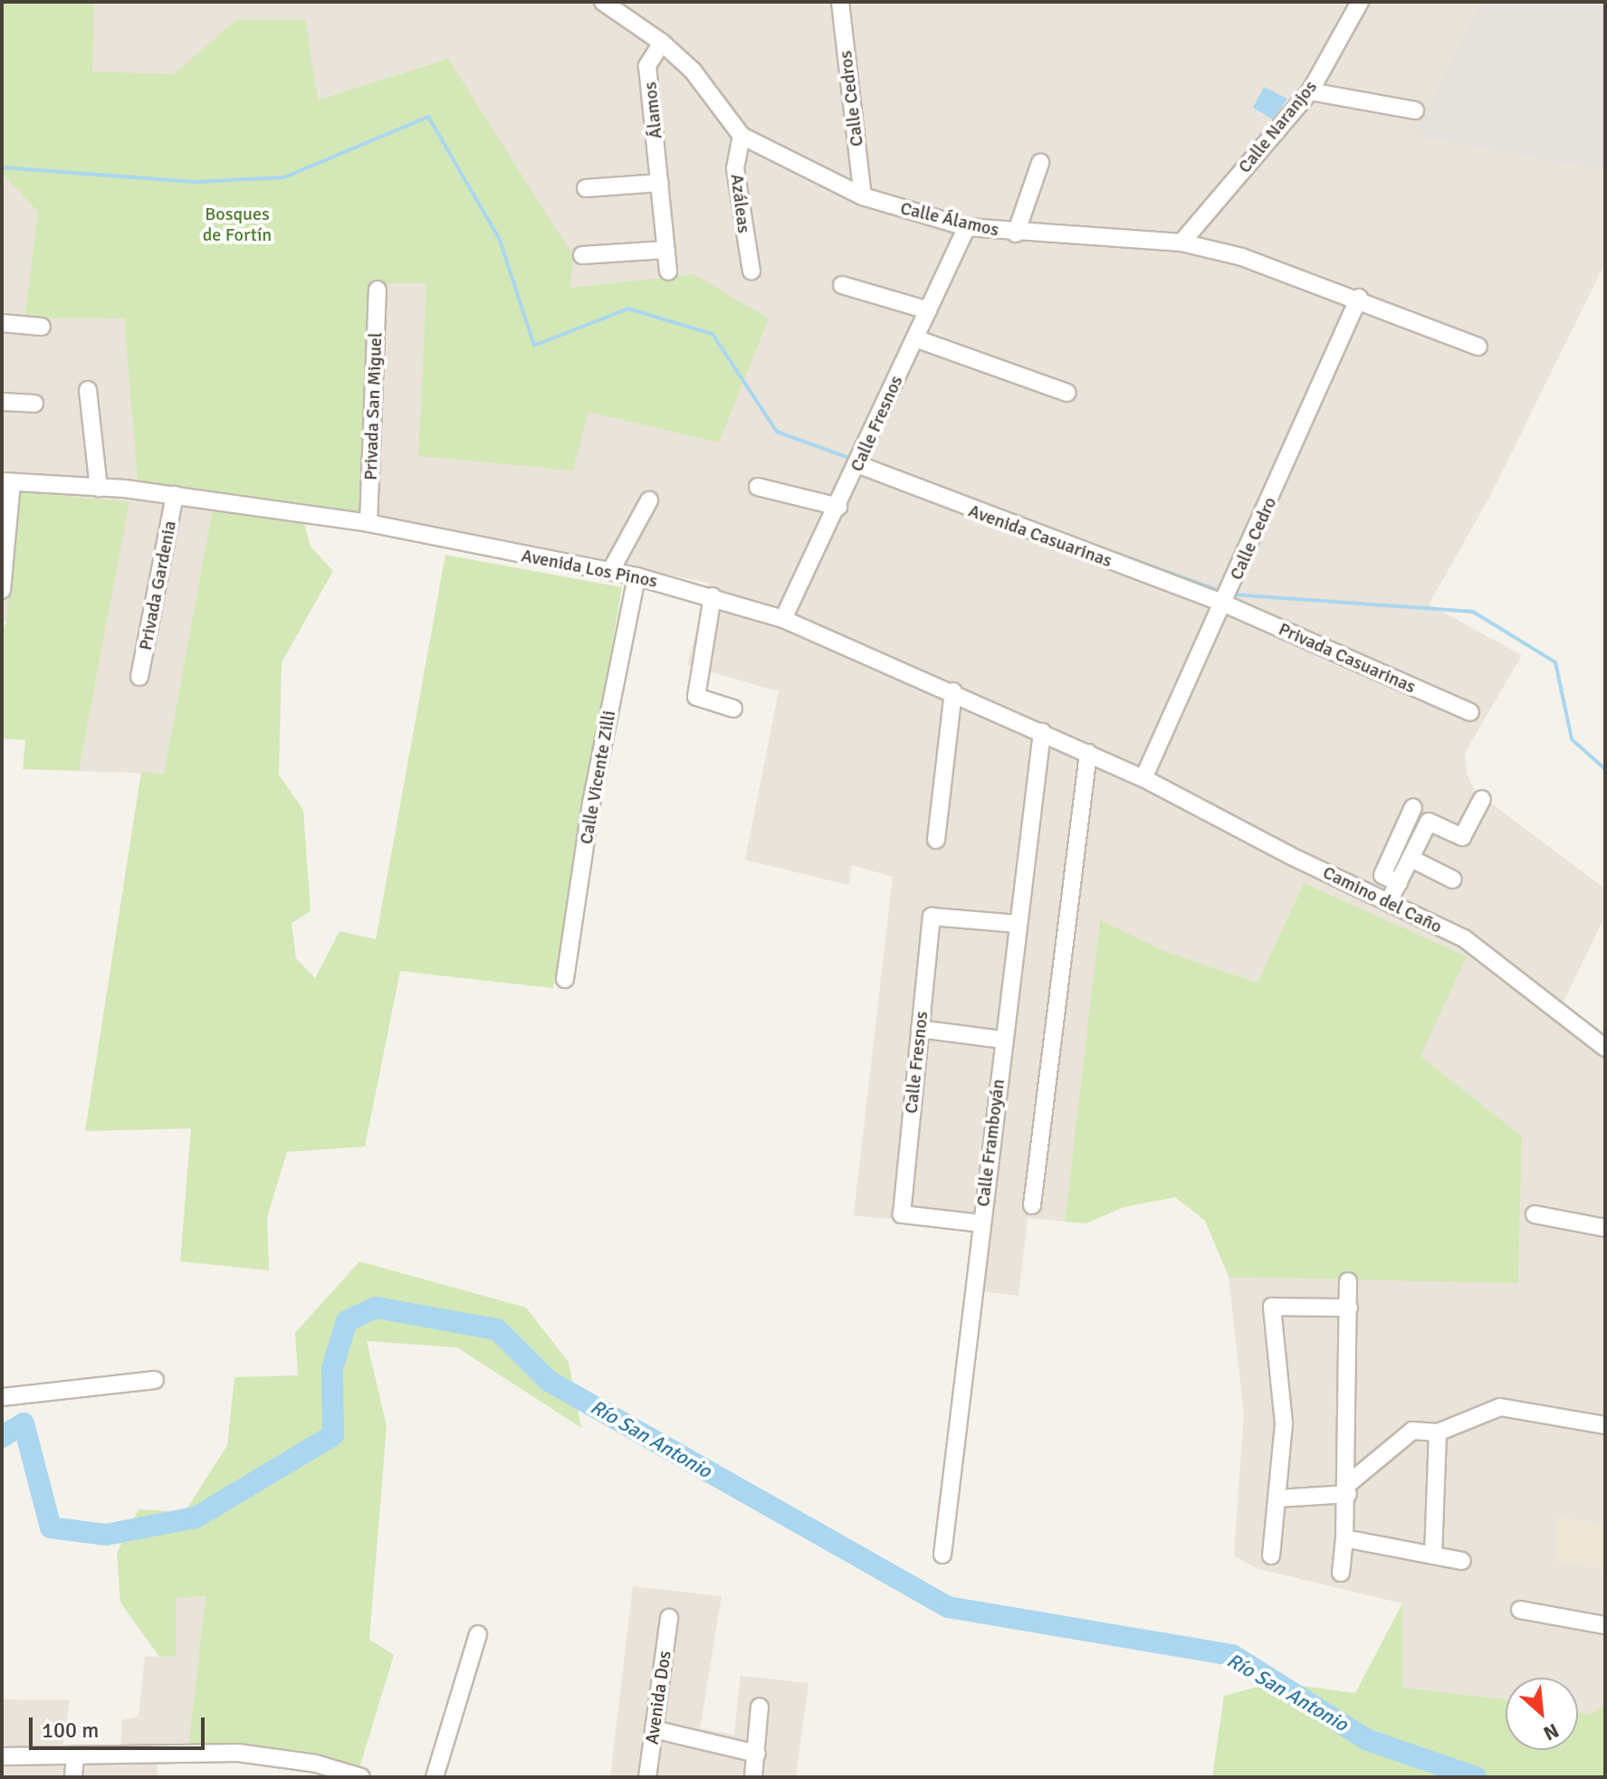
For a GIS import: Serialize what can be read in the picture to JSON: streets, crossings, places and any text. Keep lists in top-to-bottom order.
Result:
{
  "streets": {
    "street": [
      "Calle Cedros",
      "Álamos",
      "Calle Naranjos",
      "Azáleas",
      "Calle Álamos",
      "Privada San Miguel",
      "Calle Fresnos",
      "Avenida Casuarinas",
      "Calle Cedro",
      "Avenida Los Pinos",
      "Privada Gardenia",
      "Privada Casuarinas",
      "Calle Vicente Zilli",
      "Camino del Caño",
      "Calle Framboyán",
      "Avenida Dos"
    ]
  },
  "crossings": [
    ["Calle Cedros", "Calle Álamos"],
    ["Álamos", "Calle Álamos"],
    ["Calle Naranjos", "Calle Álamos"],
    ["Azáleas", "Calle Álamos"],
    ["Calle Álamos", "Calle Fresnos"],
    ["Calle Álamos", "Calle Cedro"],
    ["Privada San Miguel", "Avenida Los Pinos"],
    ["Calle Fresnos", "Avenida Casuarinas"],
    ["Calle Fresnos", "Avenida Los Pinos"],
    ["Calle Fresnos", "Calle Framboyán"],
    ["Avenida Casuarinas", "Calle Cedro"],
    ["Avenida Casuarinas", "Privada Casuarinas"],
    ["Calle Cedro", "Avenida Los Pinos"],
    ["Calle Cedro", "Privada Casuarinas"],
    ["Calle Cedro", "Camino del Caño"],
    ["Avenida Los Pinos", "Privada Gardenia"],
    ["Avenida Los Pinos", "Calle Vicente Zilli"],
    ["Avenida Los Pinos", "Camino del Caño"],
    ["Avenida Los Pinos", "Calle Framboyán"]
  ],
  "water": ["Río San Antonio"],
  "parks": ["Bosques de Fortín"],
  "scale_bar": "100 m",
  "north": "bottom right"
}
